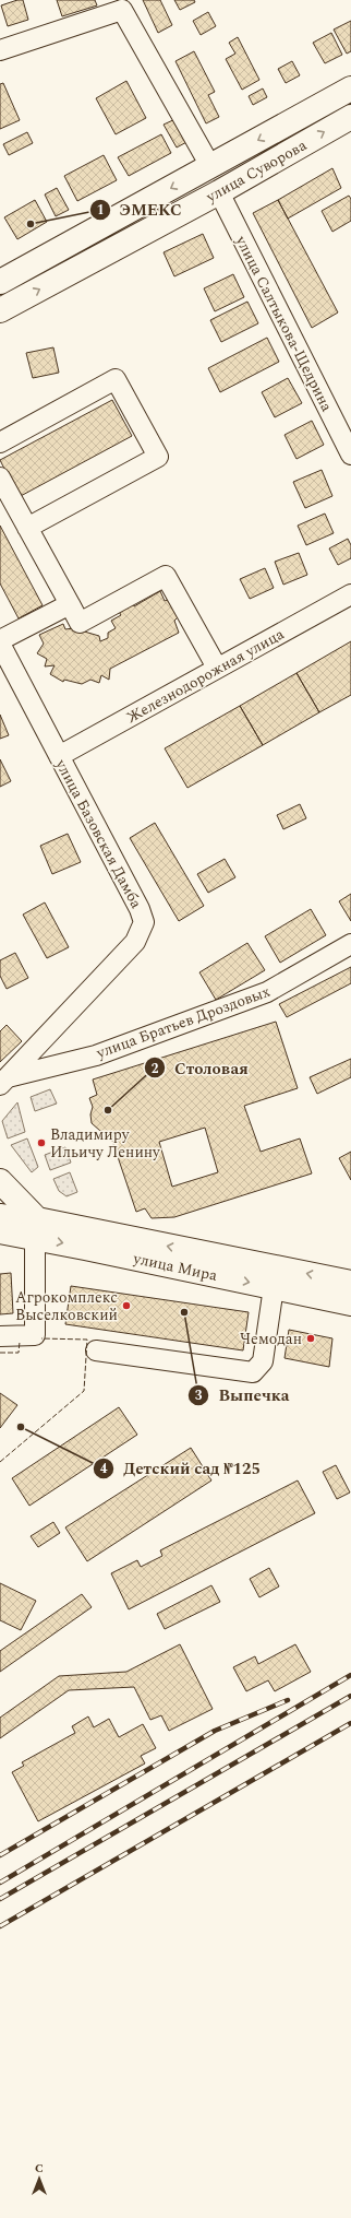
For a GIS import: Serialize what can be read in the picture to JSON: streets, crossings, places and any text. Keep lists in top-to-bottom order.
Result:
{
  "streets": {
    "main road": ["улица Суворова", "улица Мира"],
    "street": [
      "улица Салтыкова-Щедрина",
      "Железнодорожная улица",
      "улица Базовская Дамба",
      "улица Братьев Дроздовых"
    ]
  },
  "crossings": [
    ["улица Суворова", "улица Салтыкова-Щедрина"],
    ["Железнодорожная улица", "улица Базовская Дамба"],
    ["улица Базовская Дамба", "улица Братьев Дроздовых"]
  ],
  "places": [
    "ЭМЕКС",
    "Столовая",
    "Владимиру Ильичу Ленину",
    "Агрокомплекс Выселковский",
    "Выпечка",
    "Чемодан",
    "Детский сад №125"
  ],
  "north": "top"
}
